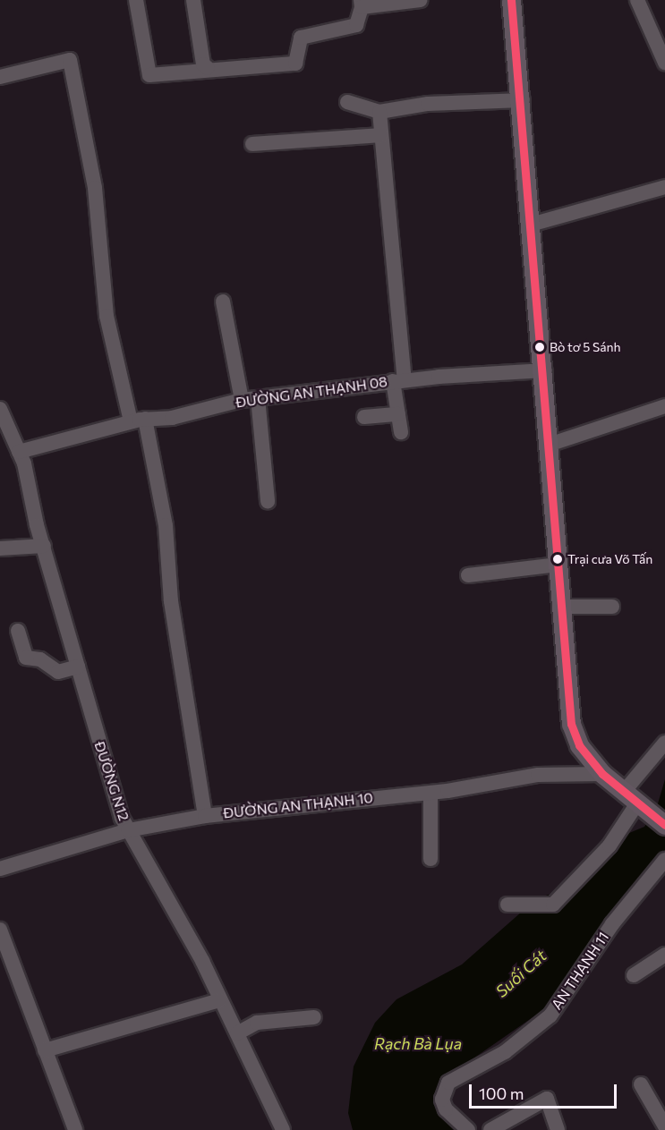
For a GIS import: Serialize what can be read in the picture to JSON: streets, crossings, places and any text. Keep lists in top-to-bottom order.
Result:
{
  "streets": {
    "street": [
      "ĐƯỜNG AN THẠNH 08",
      "ĐƯỜNG N12",
      "ĐƯỜNG AN THẠNH 10",
      "AN THẠNH 11"
    ]
  },
  "crossings": [
    ["ĐƯỜNG AN THẠNH 08", "ĐƯỜNG N12"],
    ["ĐƯỜNG N12", "ĐƯỜNG AN THẠNH 10"]
  ],
  "water": ["Suối Cát", "Rạch Bà Lụa"],
  "places": ["Bò tơ 5 Sánh", "Trại cưa Võ Tấn"],
  "scale_bar": "100 m"
}
